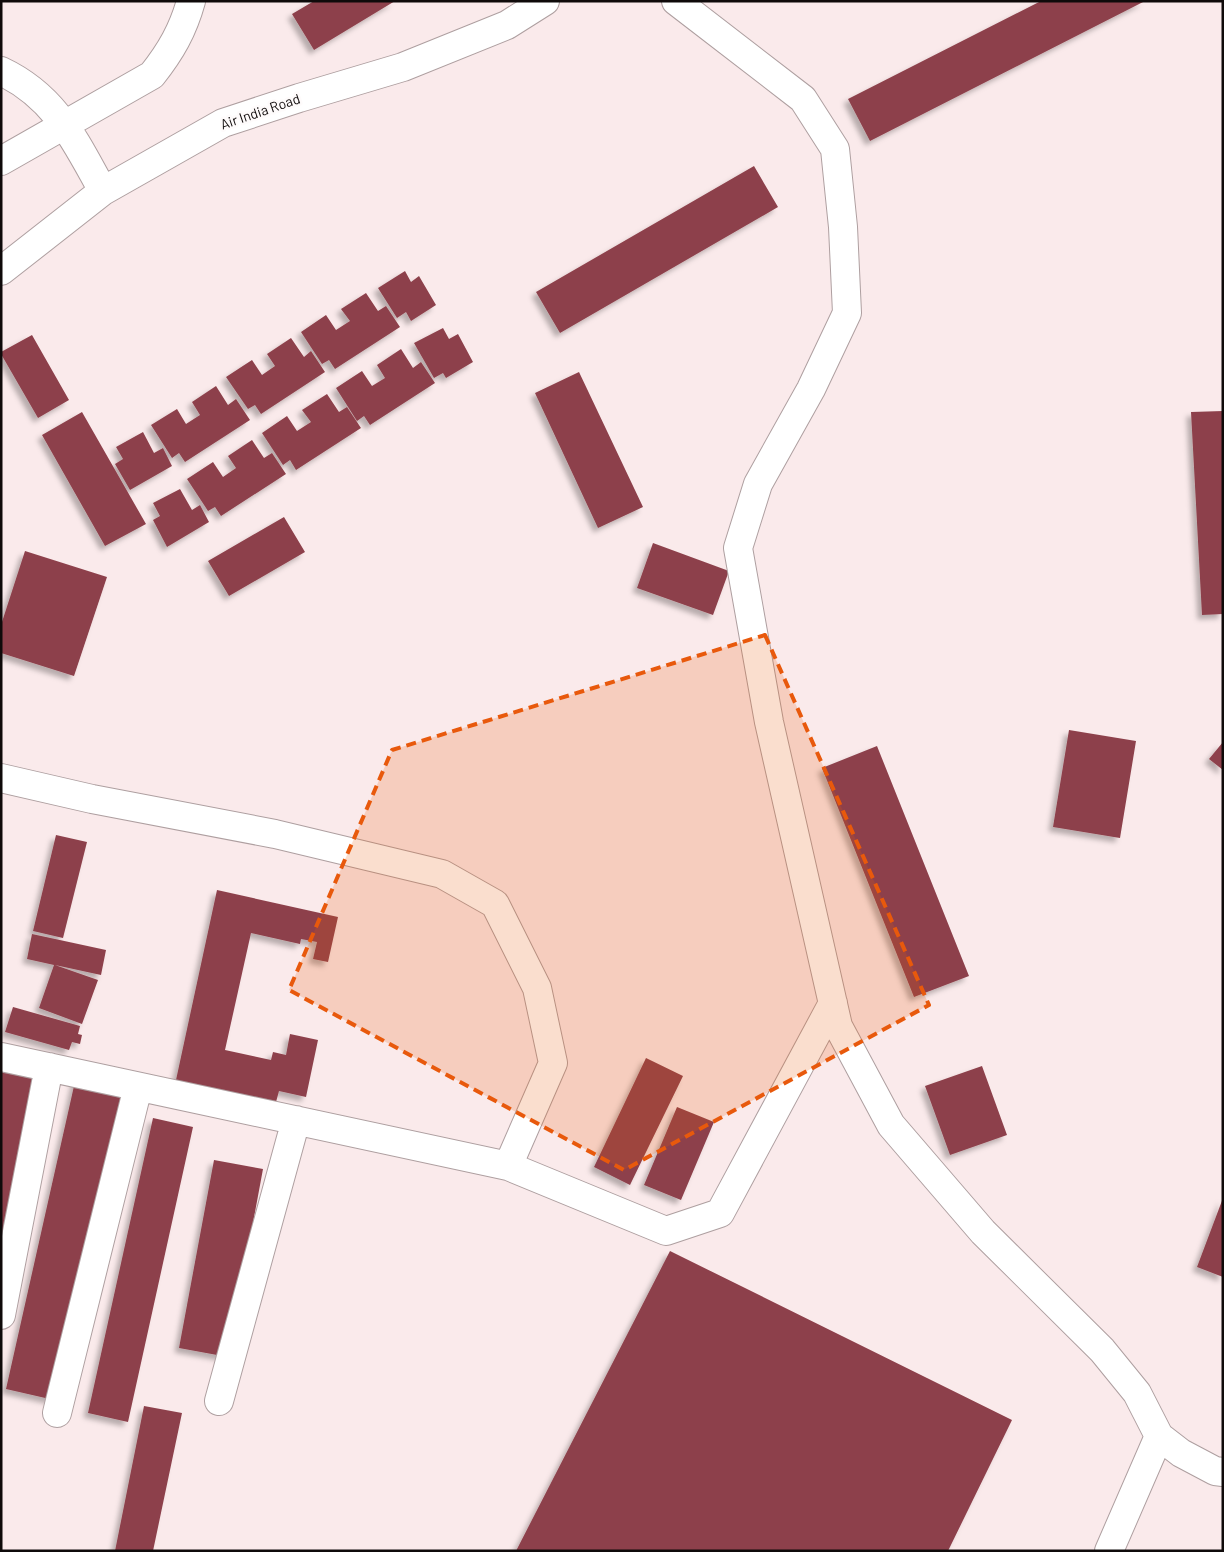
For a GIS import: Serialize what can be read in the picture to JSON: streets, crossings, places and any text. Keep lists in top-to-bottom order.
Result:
{
  "streets": {
    "street": ["Air India Road"]
  }
}
